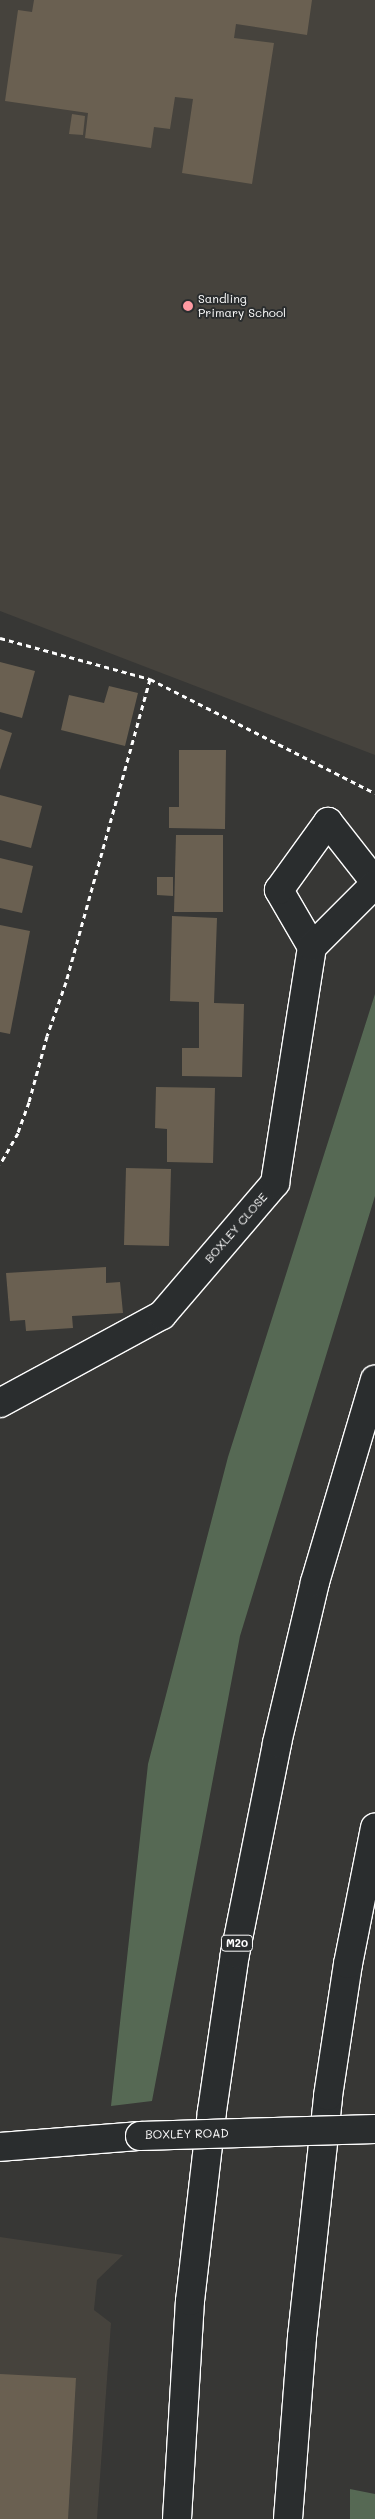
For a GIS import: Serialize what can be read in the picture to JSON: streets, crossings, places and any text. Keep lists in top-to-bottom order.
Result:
{
  "streets": {
    "main road": ["BOXLEY CLOSE", "M20", "BOXLEY ROAD"]
  },
  "places": ["Sandling Primary School"]
}
